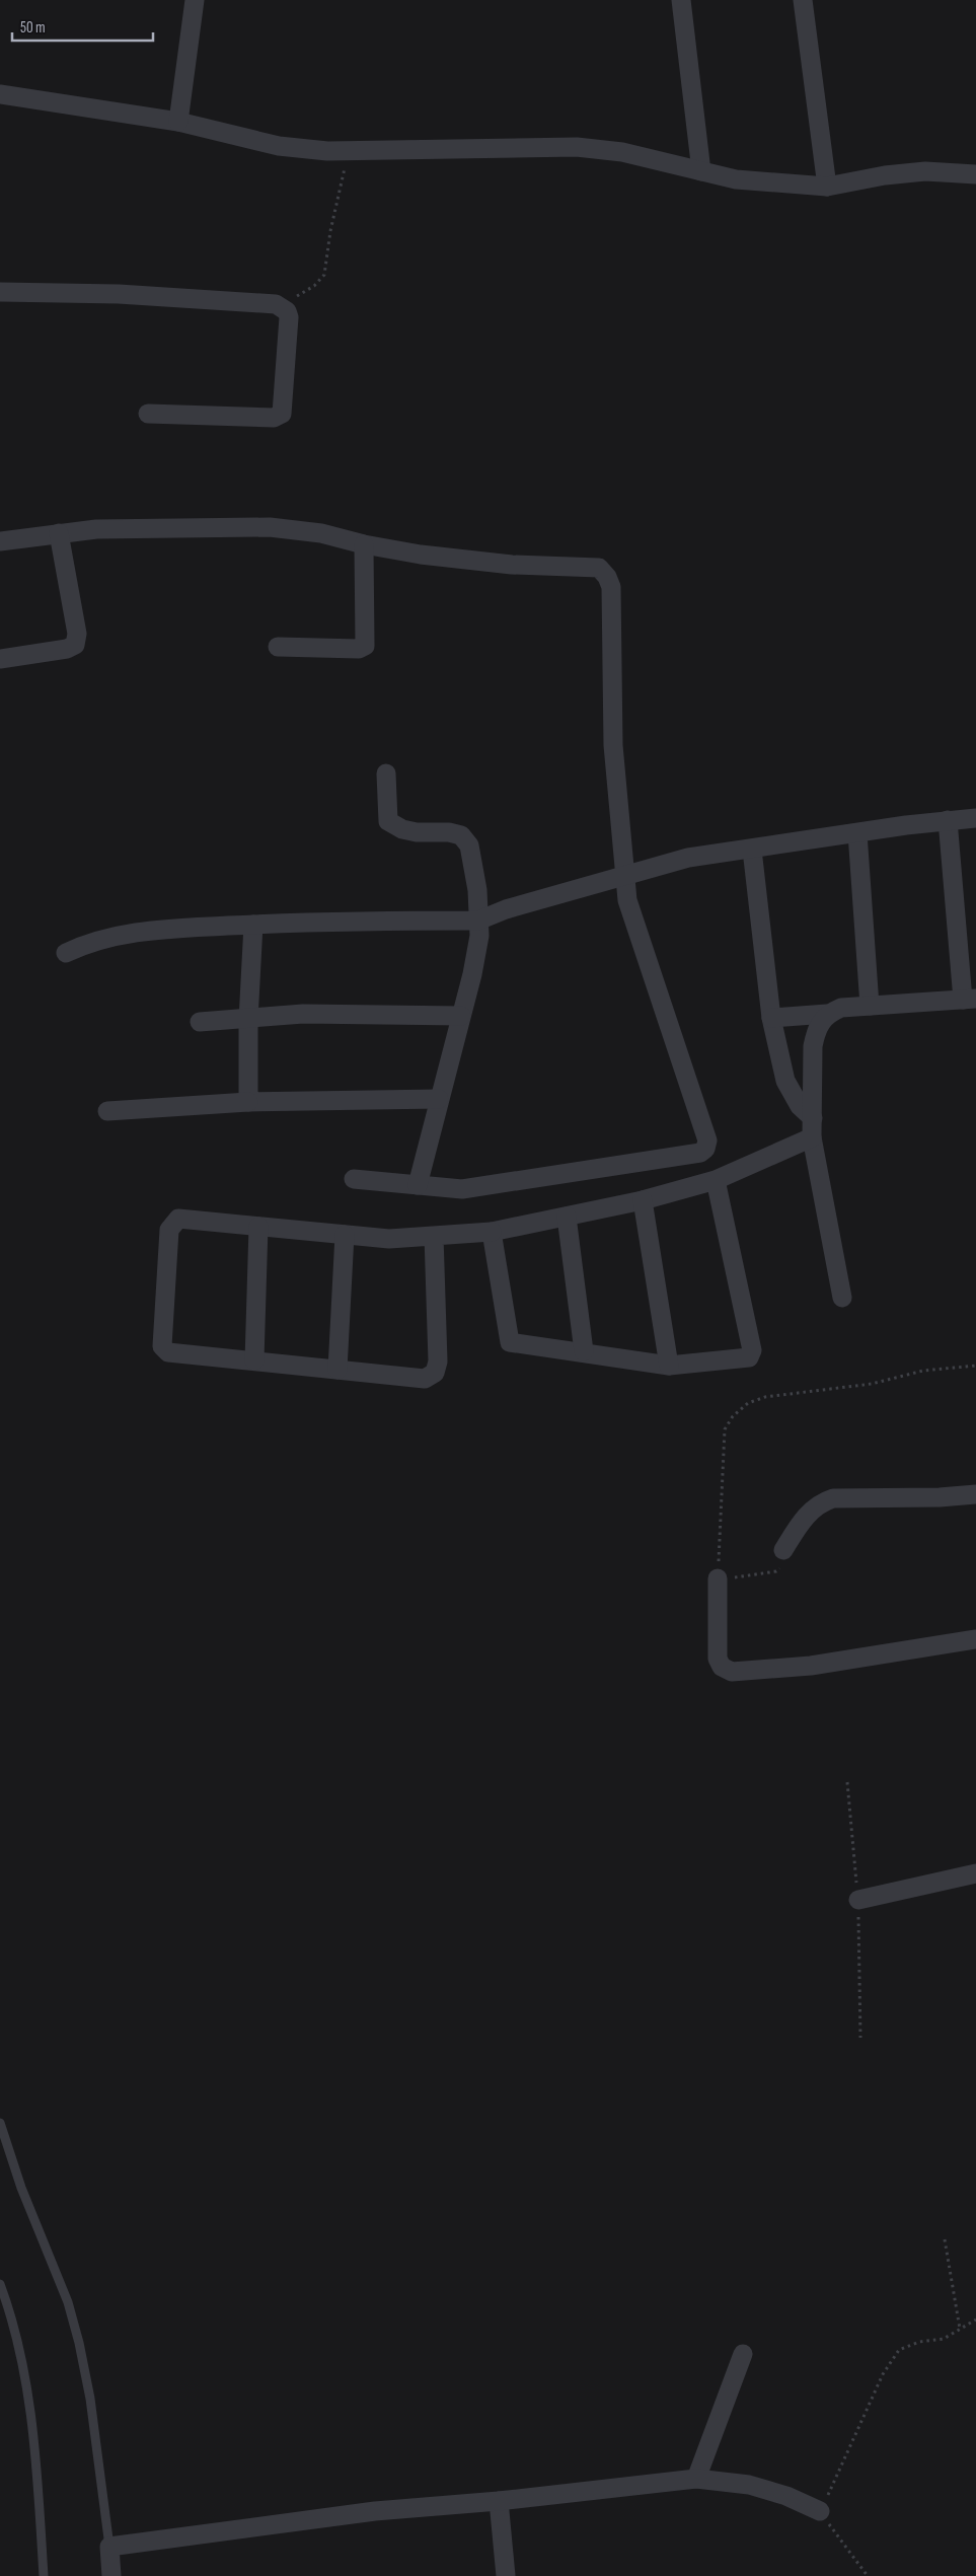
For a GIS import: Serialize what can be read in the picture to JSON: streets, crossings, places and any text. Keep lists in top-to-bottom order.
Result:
{
  "scale_bar": "50 m"
}
